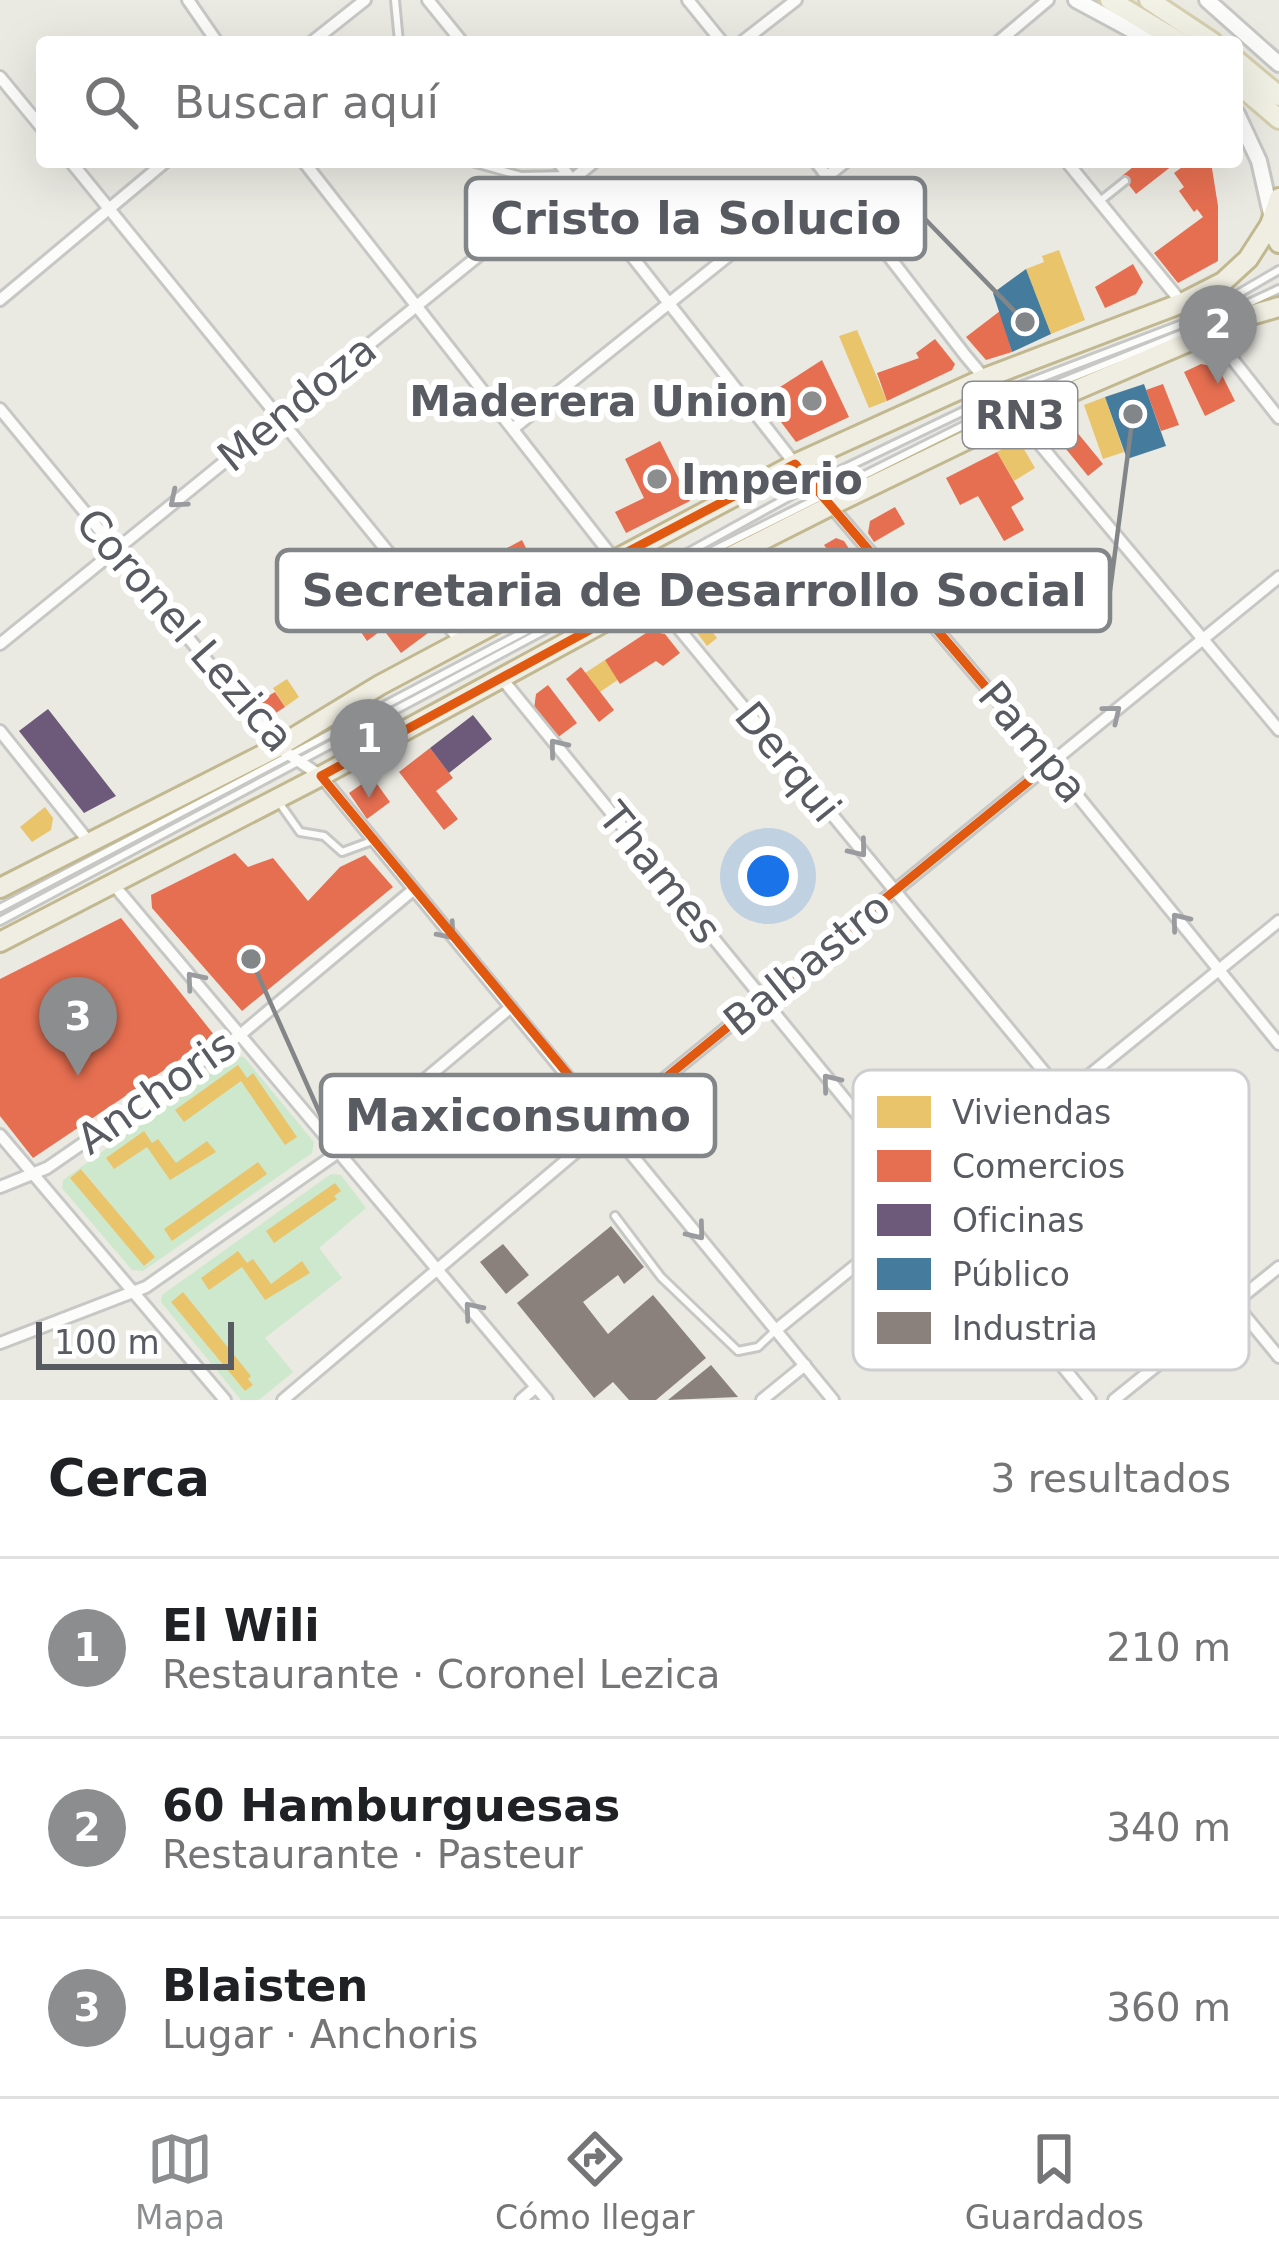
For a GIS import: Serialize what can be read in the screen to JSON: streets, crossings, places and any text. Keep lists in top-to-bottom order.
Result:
{
  "streets": {
    "highway": ["RN3"],
    "street": [
      "Mendoza",
      "Coronel Lezica",
      "Pampa",
      "Derqui",
      "Thames",
      "Balbastro",
      "Anchoris"
    ]
  },
  "crossings": [
    ["Mendoza", "Coronel Lezica"],
    ["Mendoza", "Pampa"],
    ["Mendoza", "Derqui"],
    ["RN3", "Coronel Lezica"],
    ["RN3", "Pampa"],
    ["RN3", "Derqui"],
    ["RN3", "Thames"],
    ["Coronel Lezica", "Balbastro"],
    ["Coronel Lezica", "Anchoris"],
    ["Pampa", "Balbastro"],
    ["Derqui", "Balbastro"],
    ["Thames", "Balbastro"]
  ],
  "one_way": ["Thames"],
  "places": [
    "Cristo la Solucio",
    "Maderera Union",
    "Secretaria de Desarrollo Social",
    "Imperio",
    "Maxiconsumo"
  ],
  "legend": [
    "Viviendas",
    "Comercios",
    "Oficinas",
    "Público",
    "Industria"
  ],
  "scale_bar": "100 m",
  "page": {
    "search": "Buscar aquí",
    "pins": ["2", "1", "3"],
    "scale": "100 m",
    "heading": ["Cerca", "3 resultados"],
    "list": [
      {
        "mark": "1",
        "name": "El Wili",
        "note": "Restaurante · Coronel Lezica",
        "value": "210 m"
      },
      {
        "mark": "2",
        "name": "60 Hamburguesas",
        "note": "Restaurante · Pasteur",
        "value": "340 m"
      },
      {
        "mark": "3",
        "name": "Blaisten",
        "note": "Lugar · Anchoris",
        "value": "360 m"
      }
    ],
    "nav": ["Mapa", "Cómo llegar", "Guardados"]
  }
}
